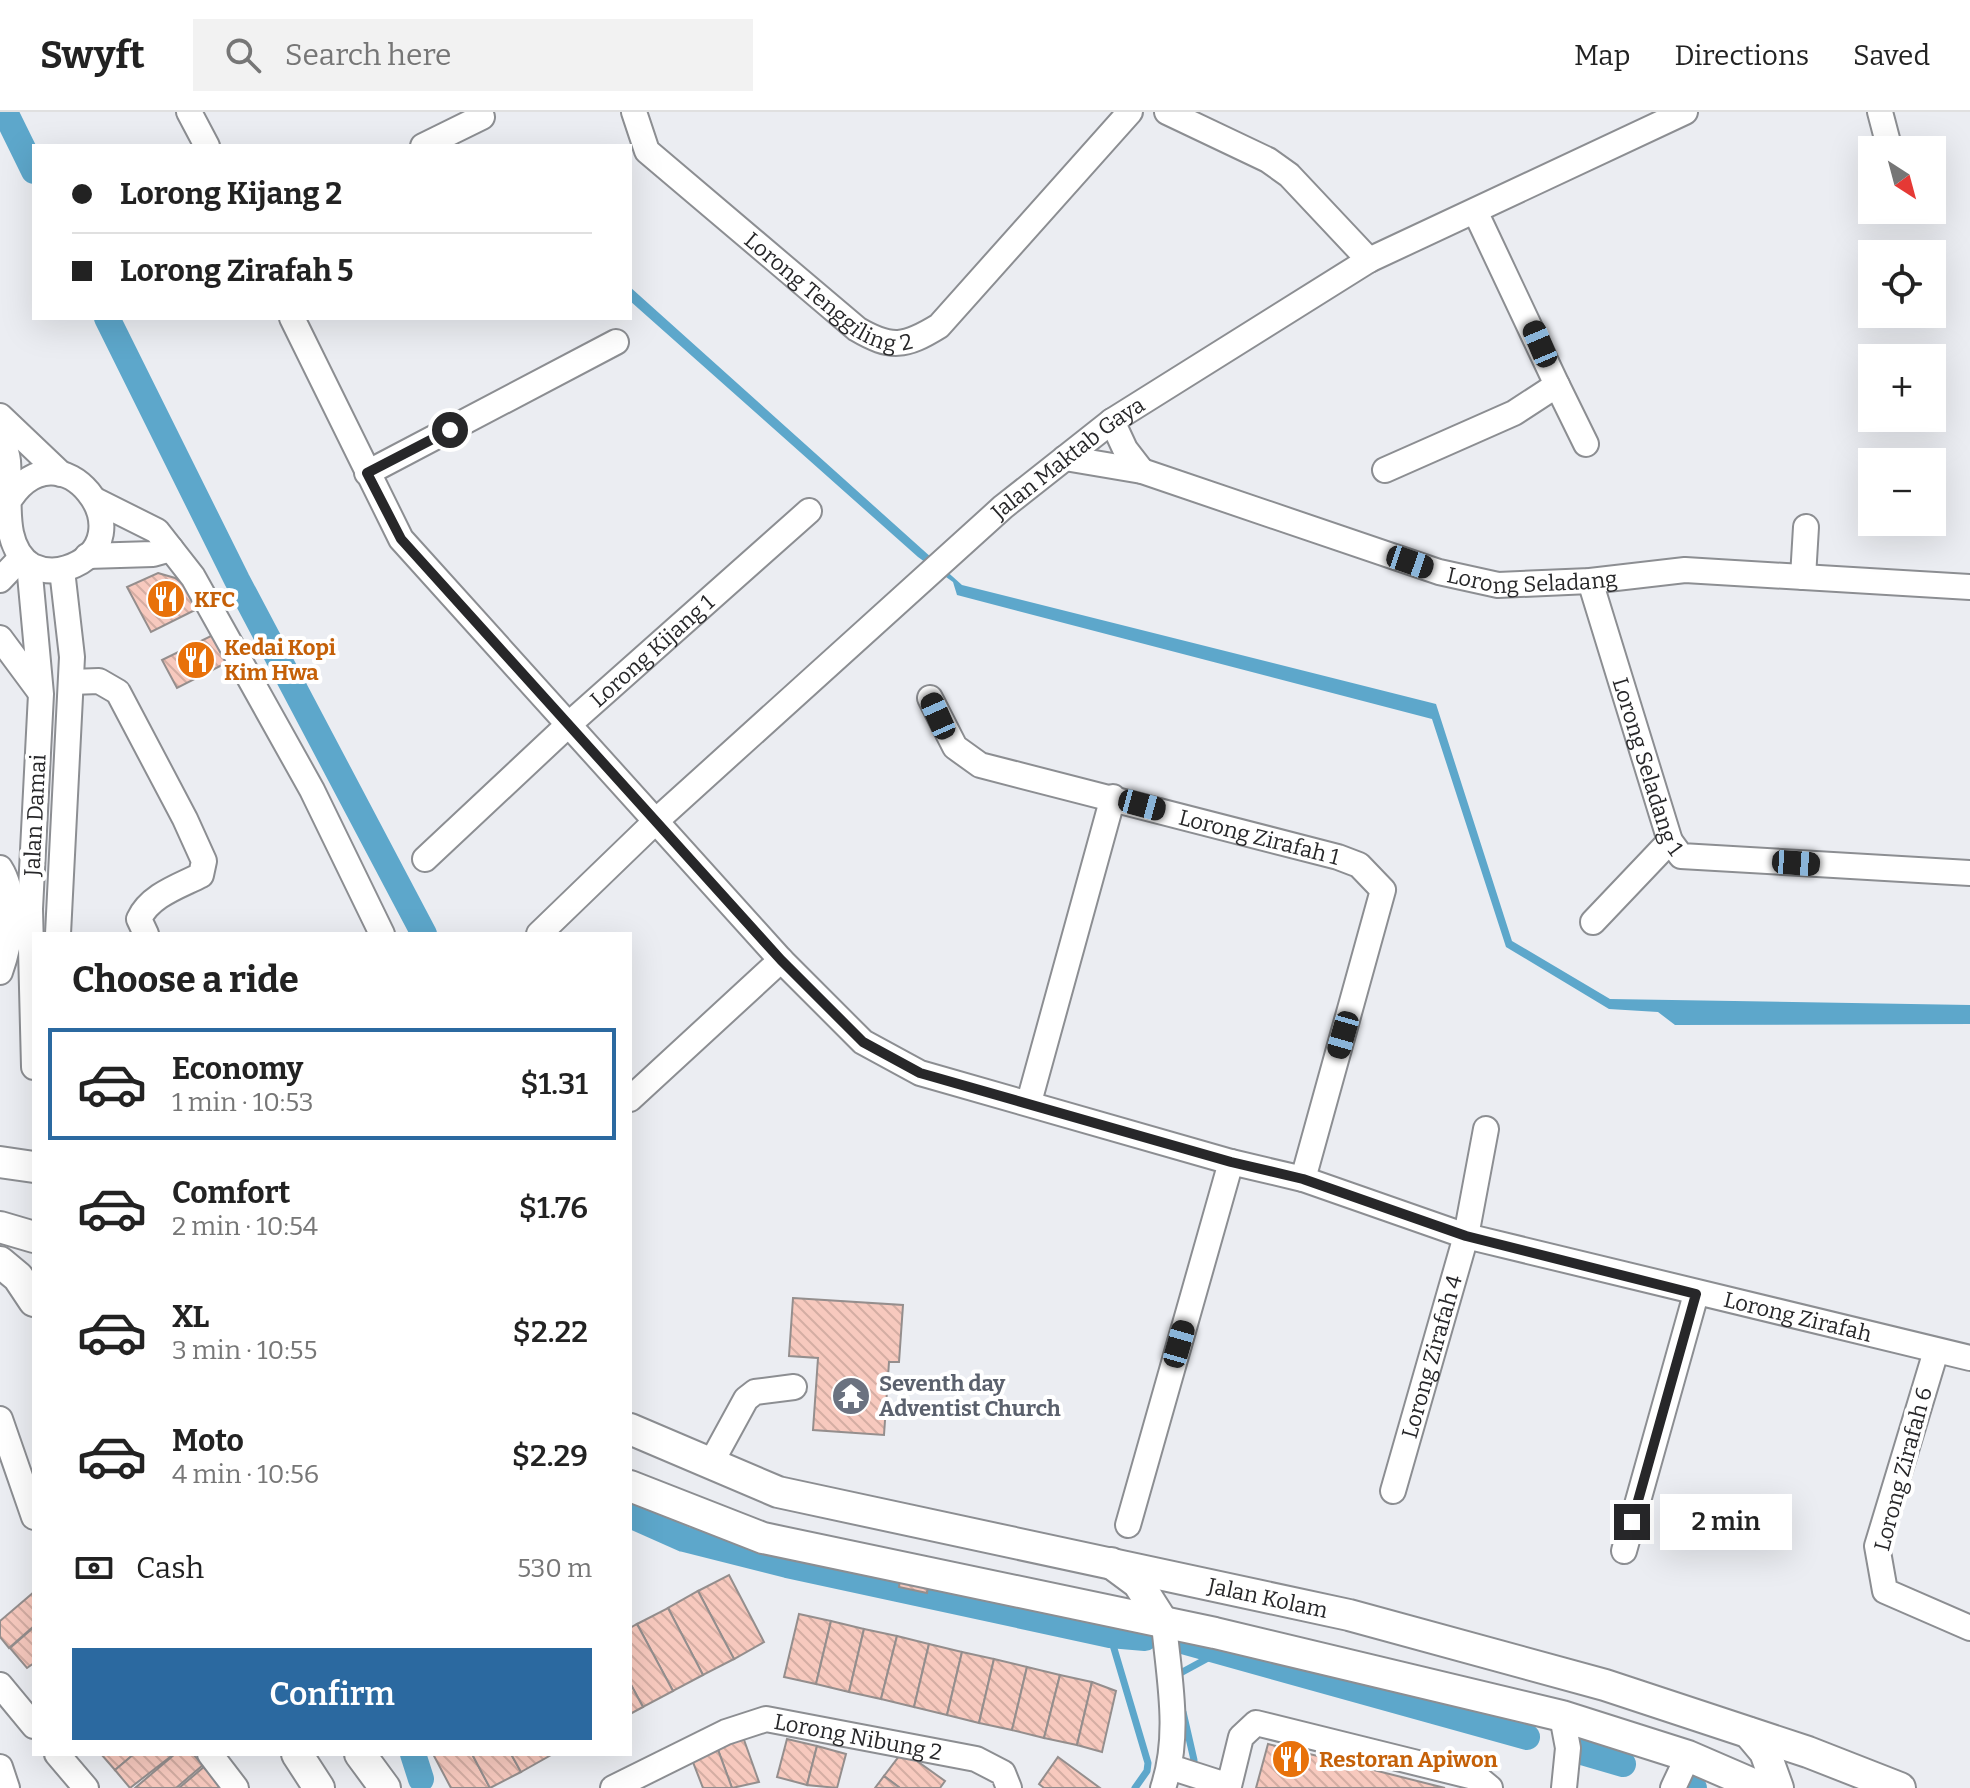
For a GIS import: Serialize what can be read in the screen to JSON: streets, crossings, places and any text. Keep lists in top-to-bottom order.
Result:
{
  "streets": {
    "main road": ["Jalan Kolam"],
    "street": [
      "Lorong Tenggiling 2",
      "Jalan Maktab Gaya",
      "Lorong Seladang",
      "Lorong Kijang 1",
      "Lorong Seladang 1",
      "Jalan Damai",
      "Lorong Zirafah 1",
      "Lorong Zirafah",
      "Lorong Zirafah 4",
      "Lorong Zirafah 6",
      "Lorong Nibung 2"
    ]
  },
  "crossings": [
    ["Jalan Maktab Gaya", "Lorong Seladang"],
    ["Jalan Maktab Gaya", "Lorong Zirafah"],
    ["Lorong Seladang", "Lorong Seladang 1"],
    ["Lorong Kijang 1", "Lorong Zirafah"],
    ["Lorong Zirafah 1", "Lorong Zirafah"],
    ["Lorong Zirafah", "Lorong Zirafah 4"],
    ["Lorong Zirafah", "Lorong Zirafah 6"]
  ],
  "places": {
    "restaurant": ["KFC", "Kedai Kopi Kim Hwa", "Restoran Apiwon"],
    "temple": ["Seventh day Adventist Church"]
  },
  "north": "bottom right",
  "page": {
    "header": "Swyft",
    "search": "Search here",
    "nav": ["Map", "Directions", "Saved"],
    "map_buttons": ["+", "−"],
    "banner": ["Lorong Kijang 2", "Lorong Zirafah 5"],
    "heading": "Choose a ride",
    "list": [
      {
        "name": "Economy",
        "note": "1 min · 10:53",
        "value": "$1.31"
      },
      {
        "name": "Comfort",
        "note": "2 min · 10:54",
        "value": "$1.76"
      },
      {
        "name": "XL",
        "note": "3 min · 10:55",
        "value": "$2.22"
      },
      {
        "name": "Moto",
        "note": "4 min · 10:56",
        "value": "$2.29"
      }
    ],
    "bubble": "2 min",
    "pay": ["Cash", "530 m"],
    "buttons": "Confirm"
  }
}
